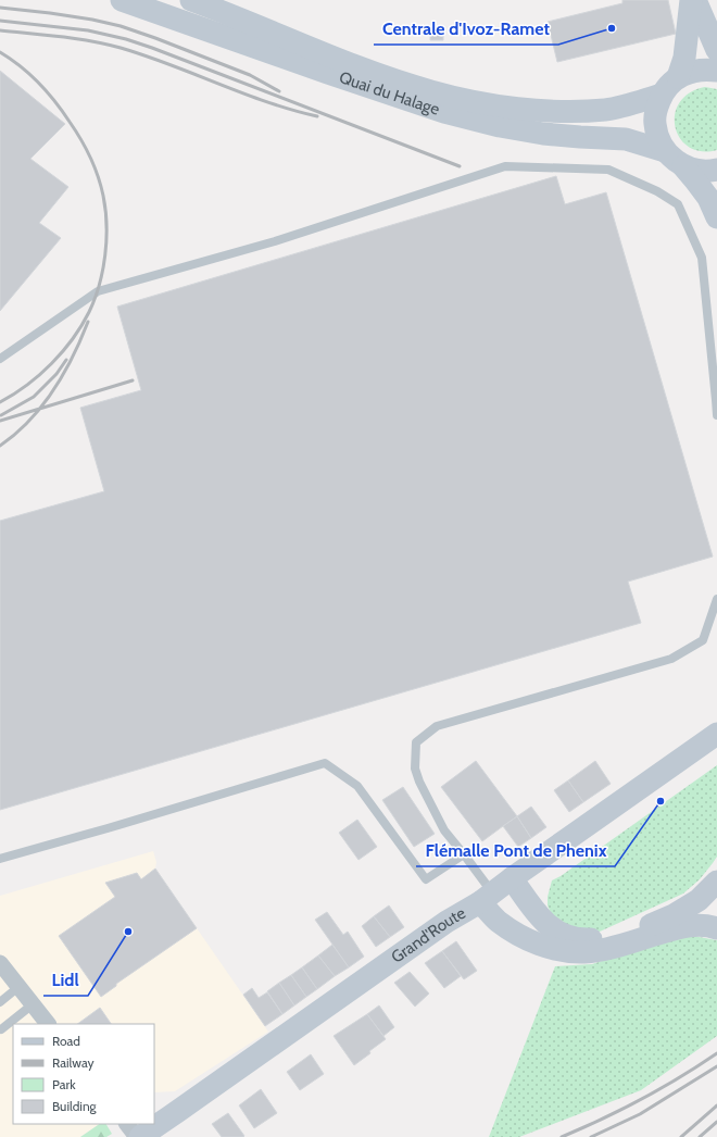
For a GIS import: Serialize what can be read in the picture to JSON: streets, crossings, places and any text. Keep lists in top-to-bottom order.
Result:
{
  "streets": {
    "main road": ["Quai du Halage", "Grand'Route"]
  },
  "places": ["Centrale d'Ivoz-Ramet", "Flémalle Pont de Phenix", "Lidl"],
  "legend": [
    "Road",
    "Railway",
    "Park",
    "Building"
  ]
}
